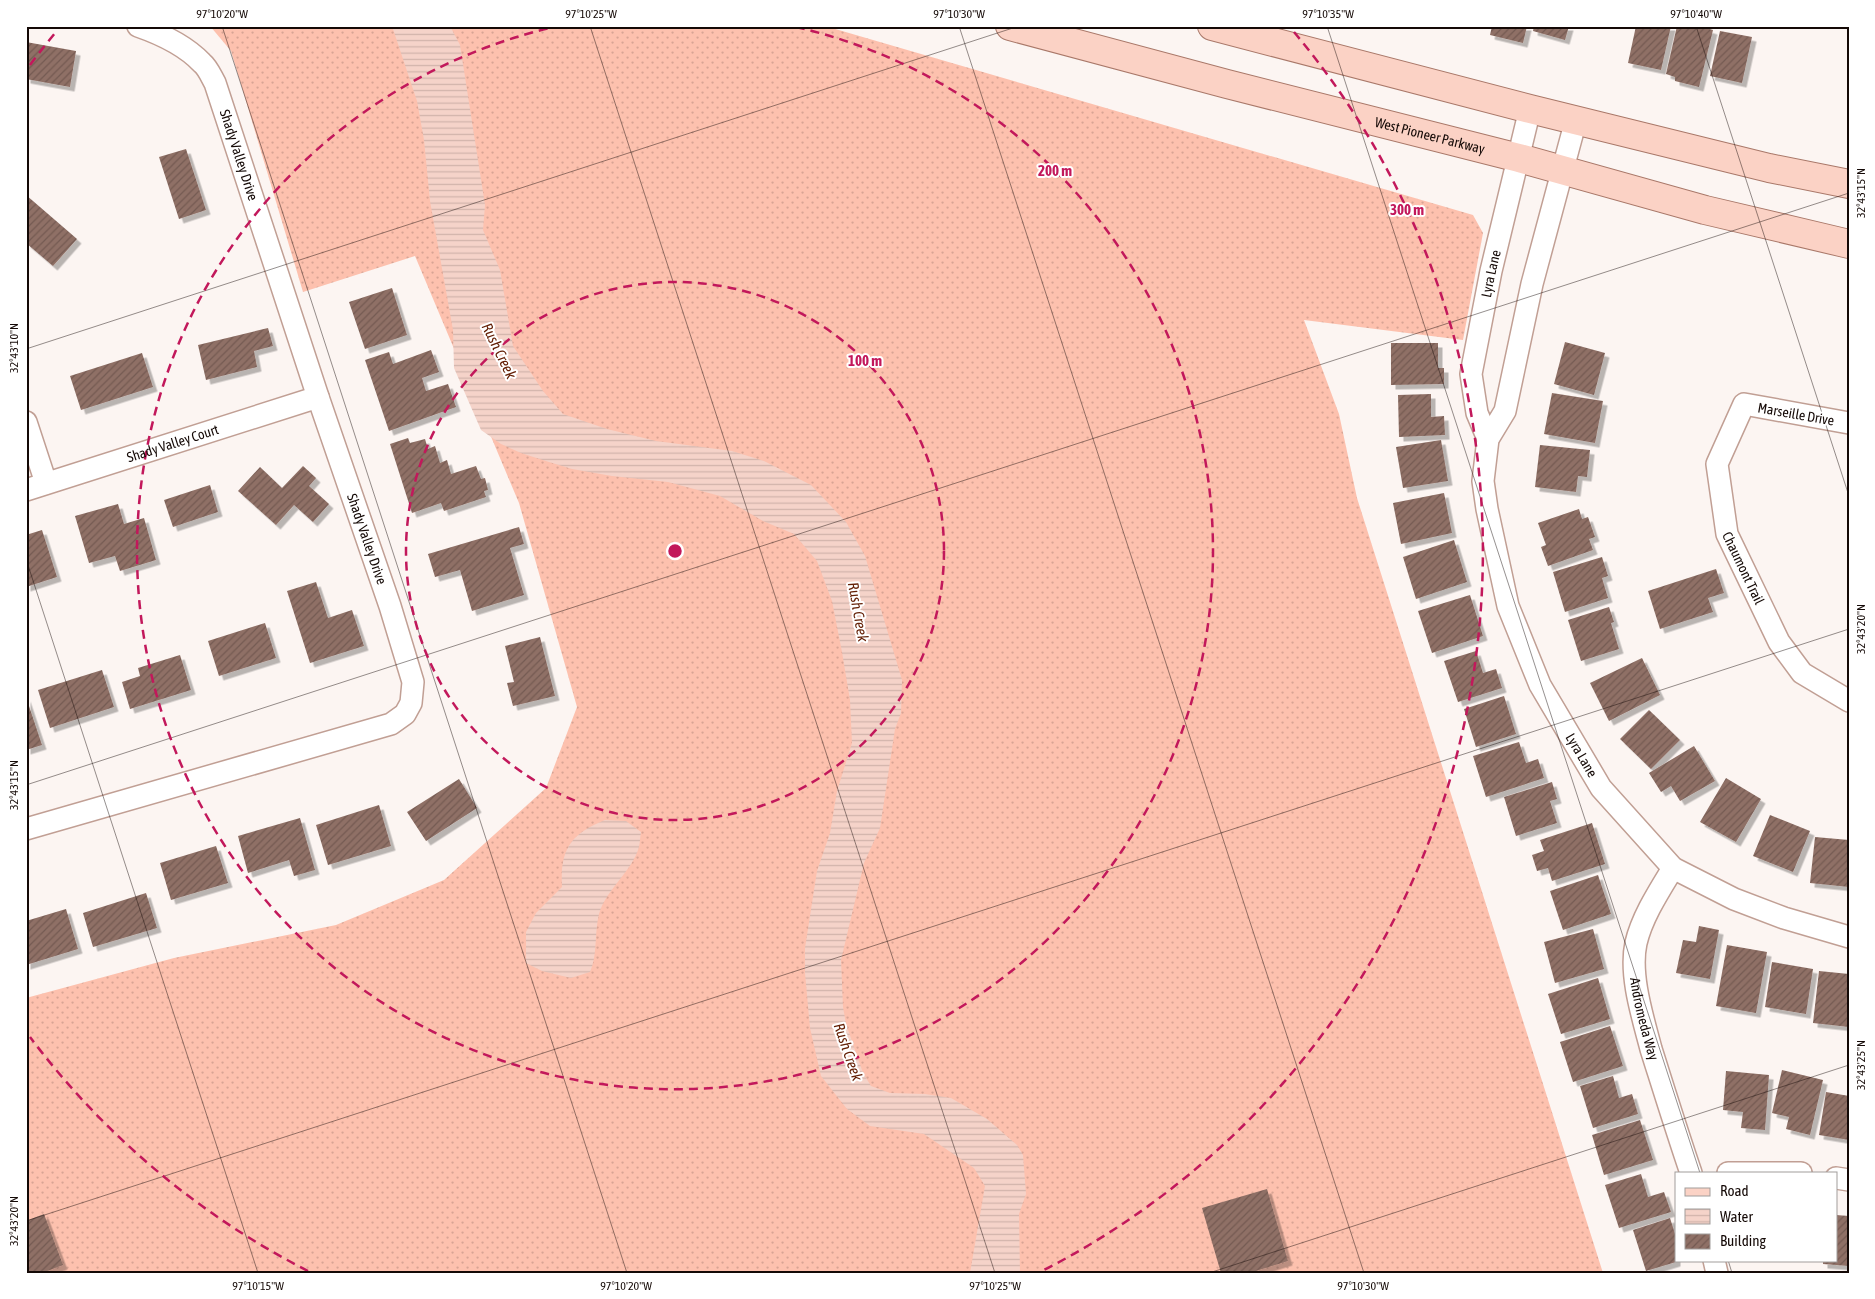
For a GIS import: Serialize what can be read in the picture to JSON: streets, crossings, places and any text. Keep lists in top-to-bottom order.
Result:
{
  "streets": {
    "main road": ["West Pioneer Parkway"],
    "street": [
      "Shady Valley Drive",
      "Lyra Lane",
      "Marseille Drive",
      "Shady Valley Court",
      "Chaumont Trail",
      "Andromeda Way"
    ]
  },
  "crossings": [
    ["West Pioneer Parkway", "Lyra Lane"],
    ["Shady Valley Drive", "Shady Valley Court"],
    ["Lyra Lane", "Andromeda Way"],
    ["Marseille Drive", "Chaumont Trail"]
  ],
  "water": ["Rush Creek"],
  "legend": ["Road", "Water", "Building"],
  "coordinates": [
    "97°10'20\"W",
    "97°10'25\"W",
    "97°10'30\"W",
    "97°10'35\"W",
    "97°10'40\"W",
    "32°43'15\"N",
    "32°43'10\"N",
    "32°43'20\"N",
    "32°43'25\"N",
    "97°10'15\"W"
  ],
  "rings": ["200 m", "300 m", "100 m"]
}
